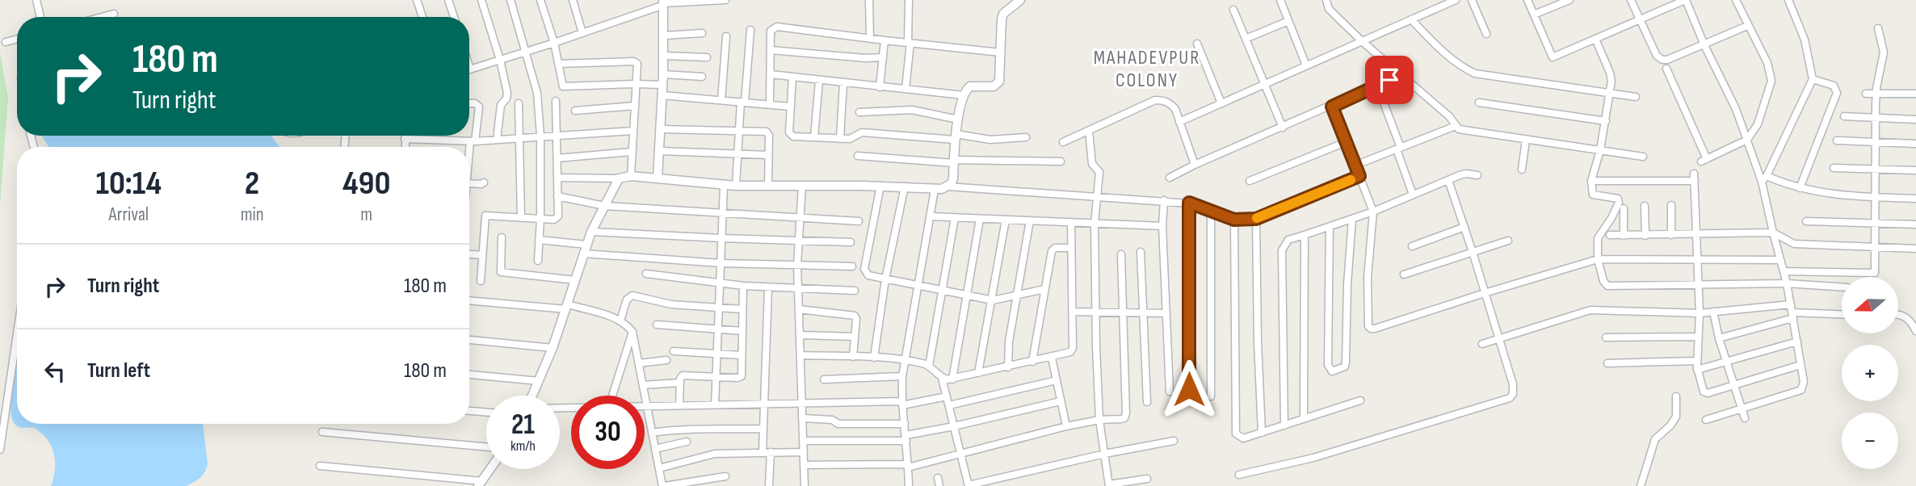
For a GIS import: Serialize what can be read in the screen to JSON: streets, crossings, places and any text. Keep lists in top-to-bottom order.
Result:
{
  "districts": ["MAHADEVPUR COLONY"],
  "north": "left",
  "page": {
    "turn": ["180 m", "Turn right"],
    "eta": [
      "10:14",
      "Arrival",
      "2",
      "min",
      "490",
      "m"
    ],
    "list": [
      {
        "name": "Turn right",
        "value": "180 m"
      },
      {
        "name": "Turn left",
        "value": "180 m"
      }
    ],
    "map_buttons": ["+", "−"],
    "speed": "21 km/h",
    "limit": "30"
  }
}
